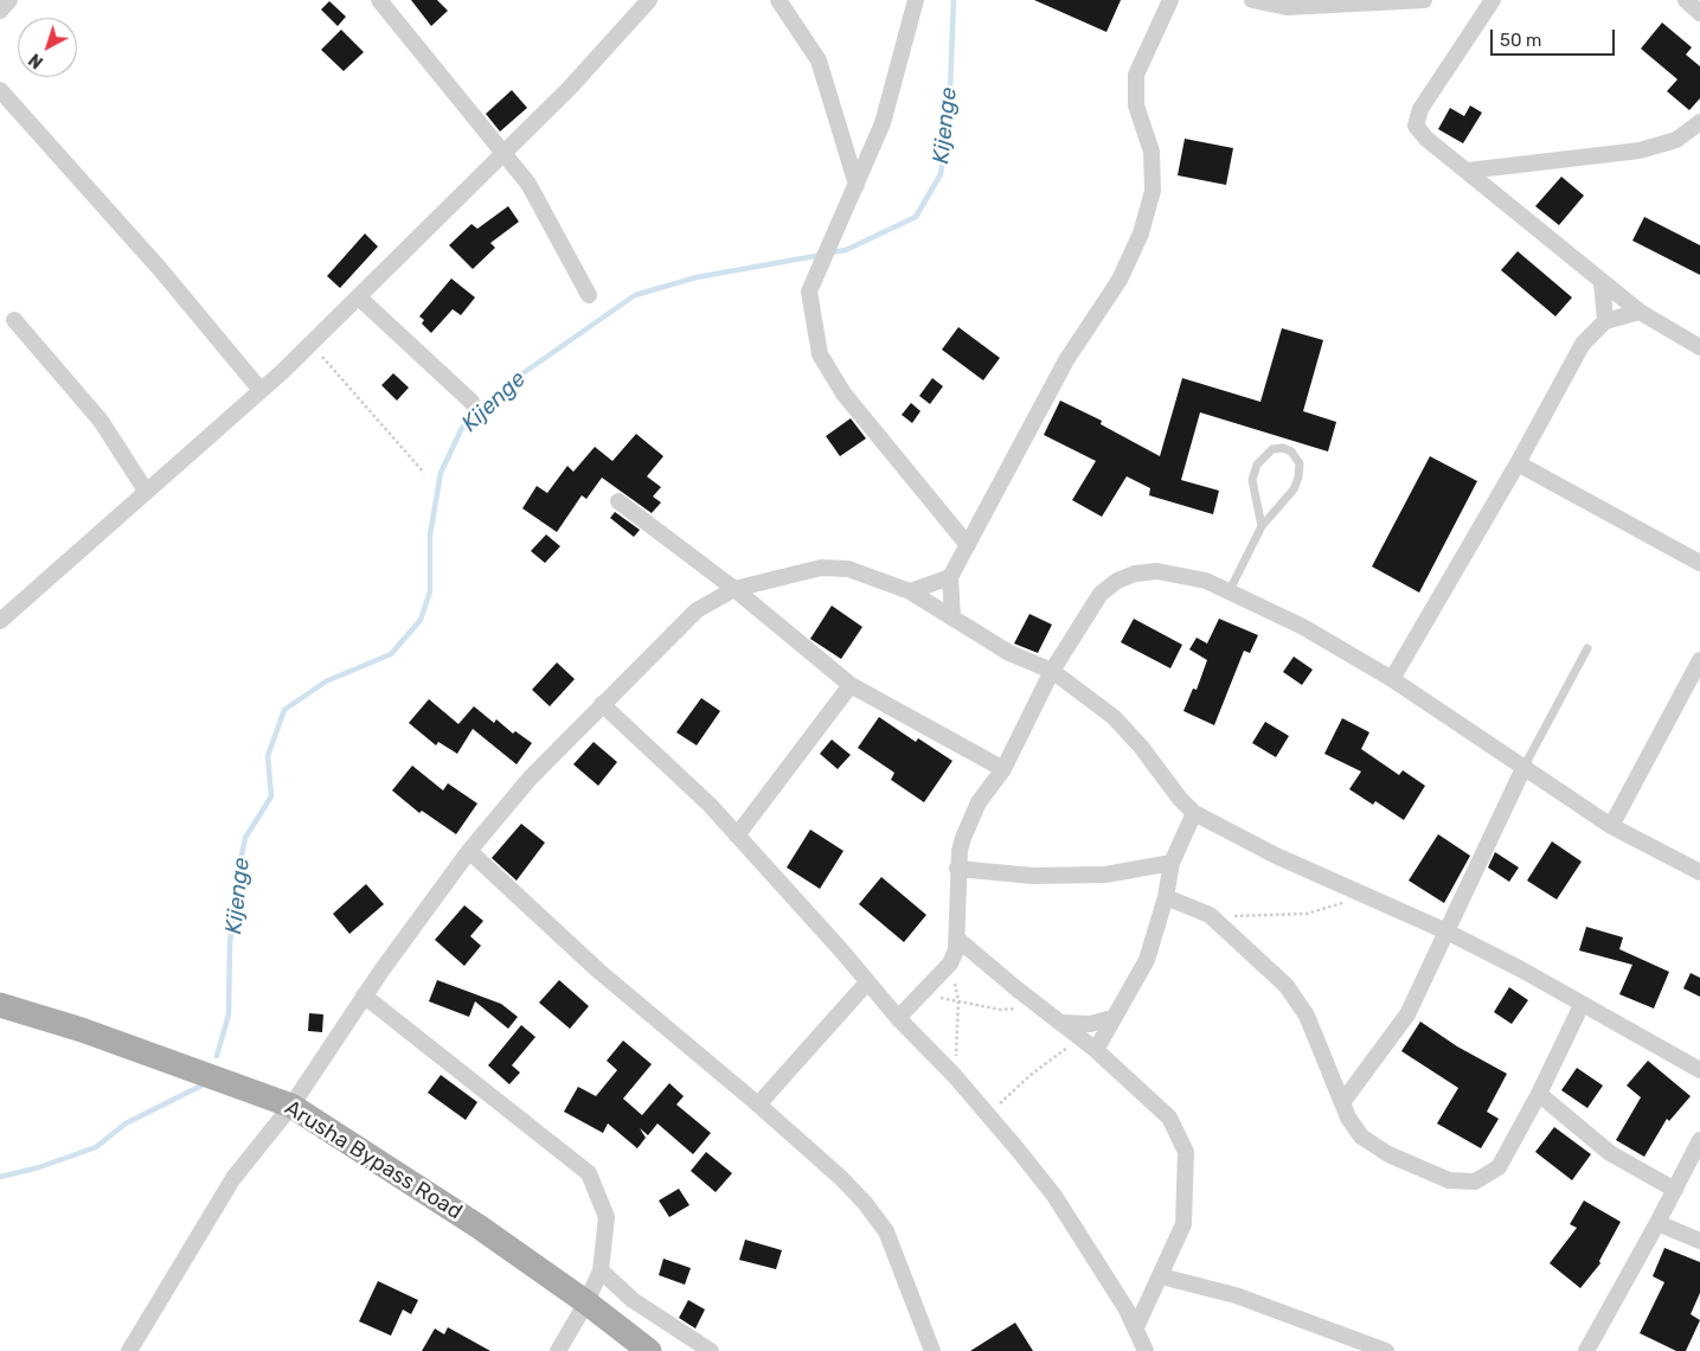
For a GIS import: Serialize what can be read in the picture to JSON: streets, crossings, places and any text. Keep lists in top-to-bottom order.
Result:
{
  "streets": {
    "main road": ["Arusha Bypass Road"]
  },
  "water": ["Kijenge"],
  "scale_bar": "50 m",
  "north": "bottom left"
}
